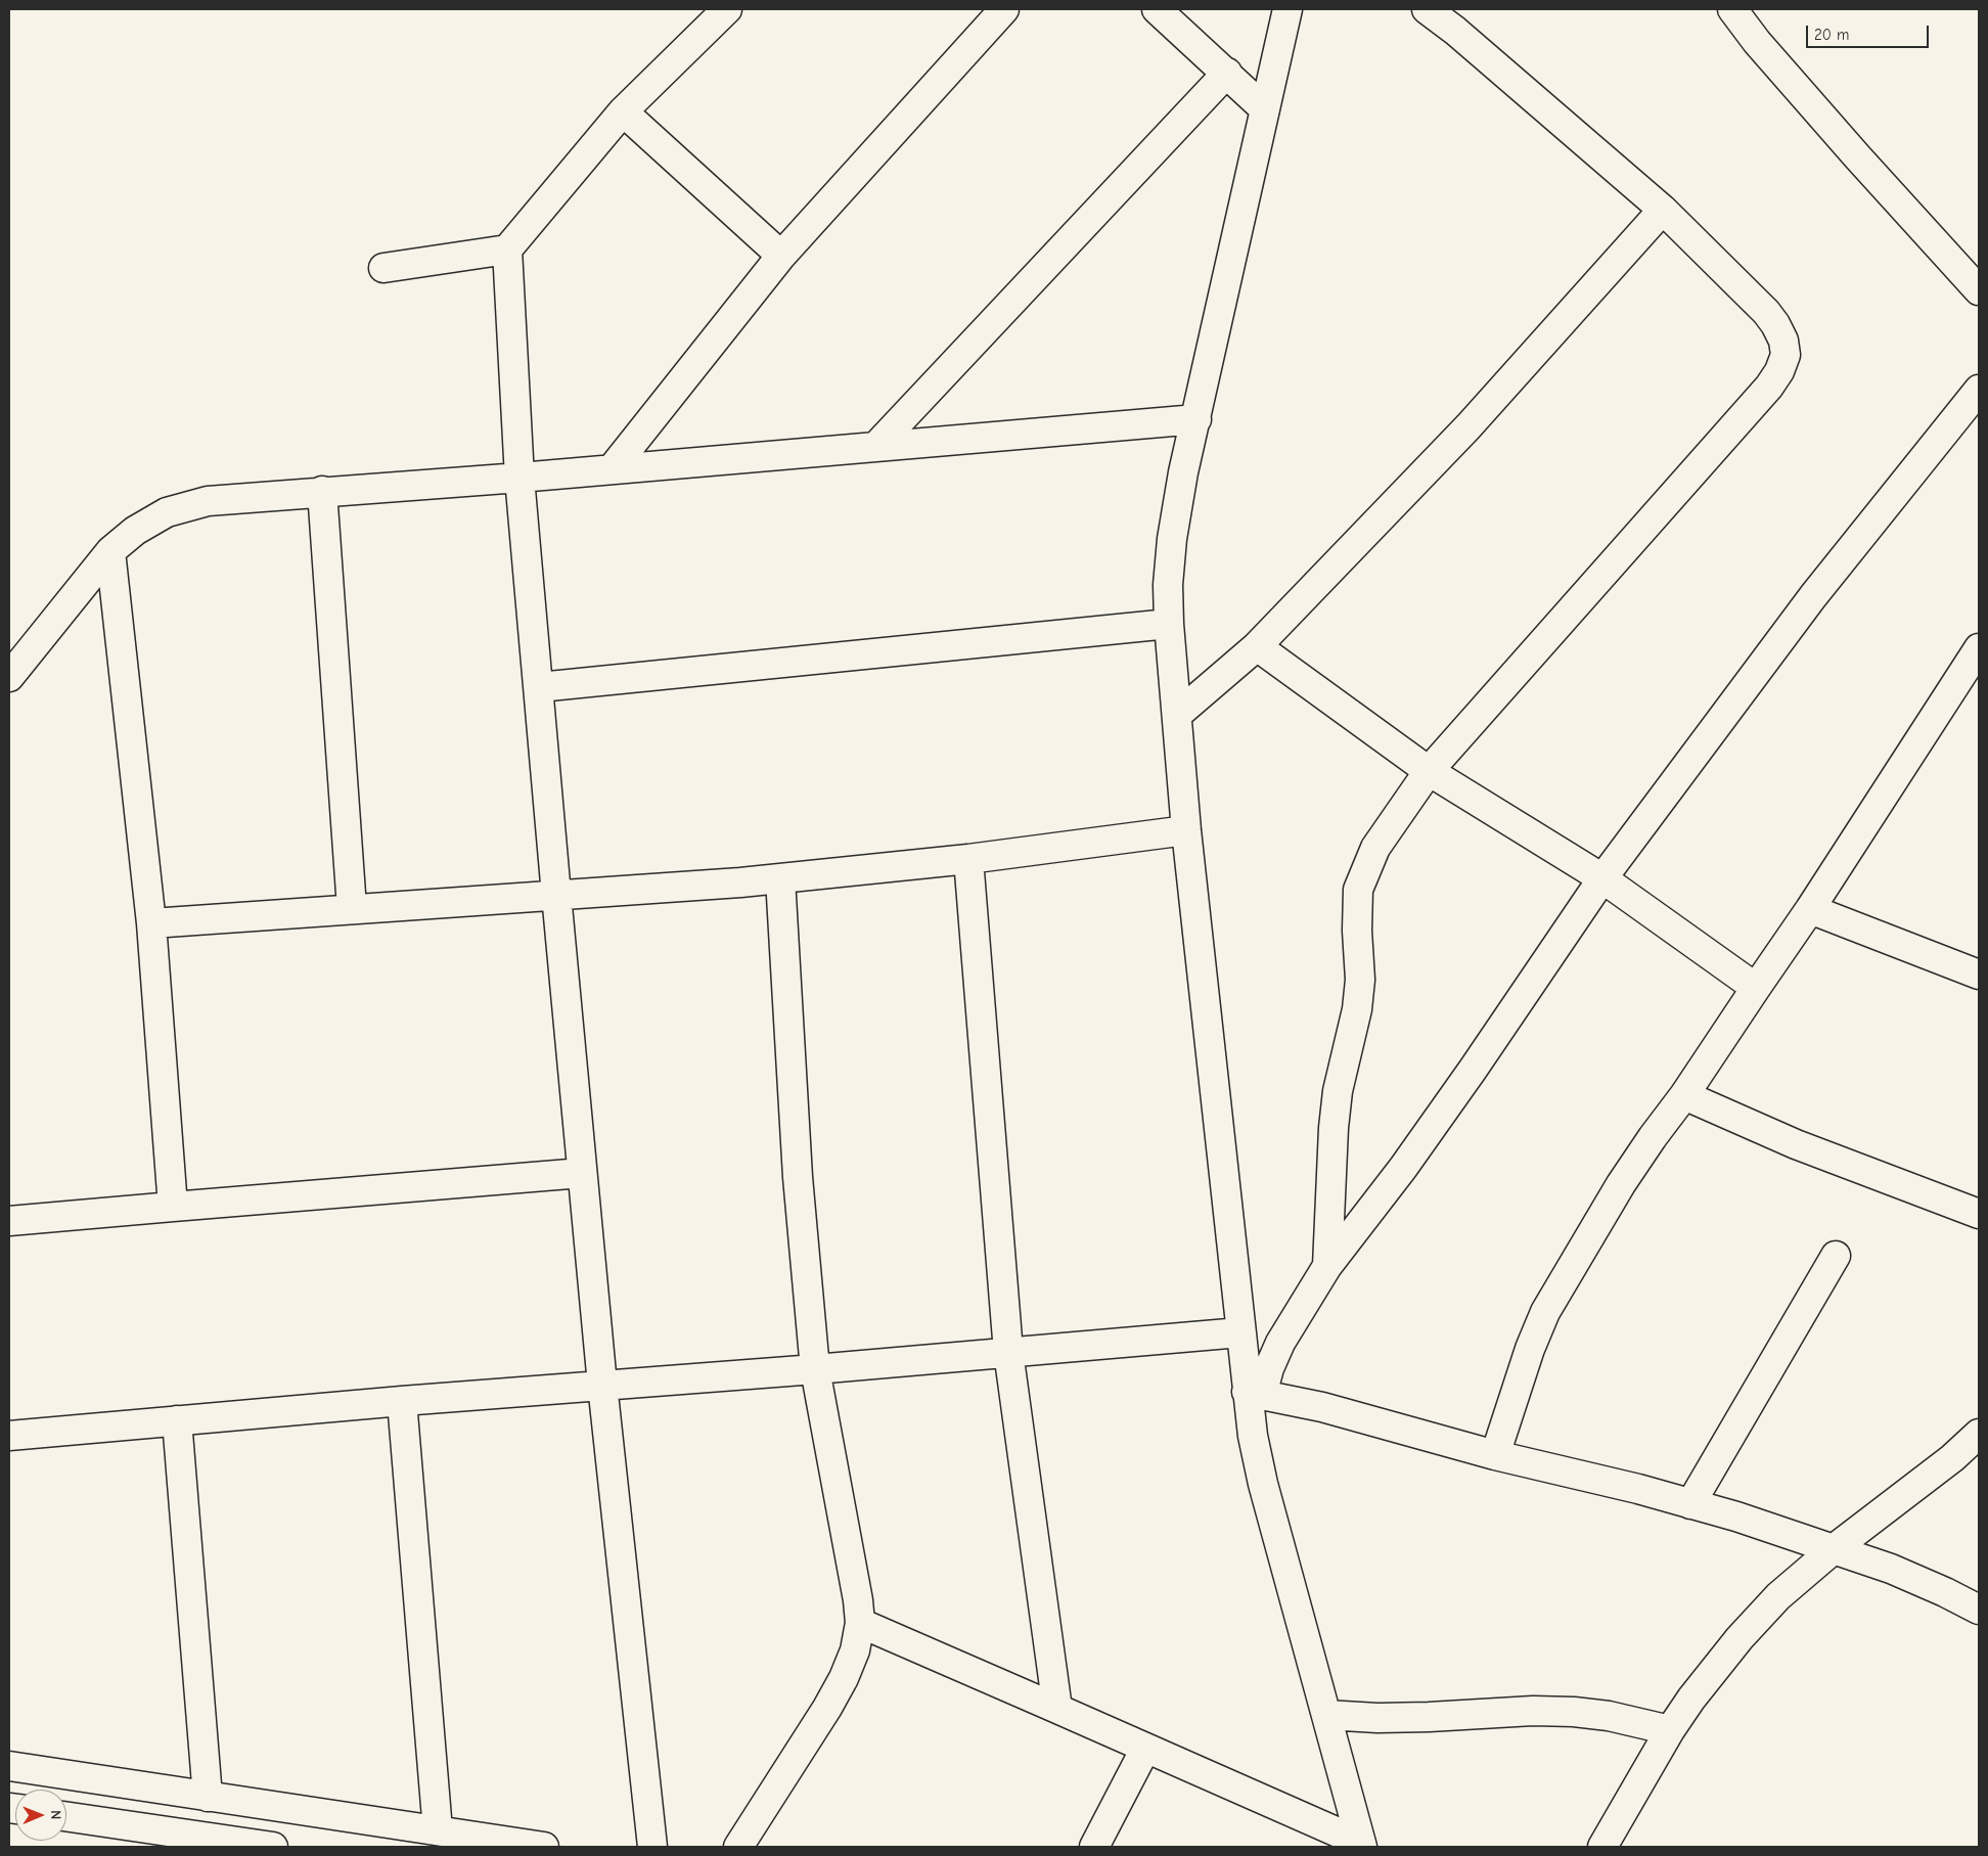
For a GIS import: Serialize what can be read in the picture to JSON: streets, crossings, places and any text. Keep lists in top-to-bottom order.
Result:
{
  "scale_bar": "20 m",
  "north": "right"
}
